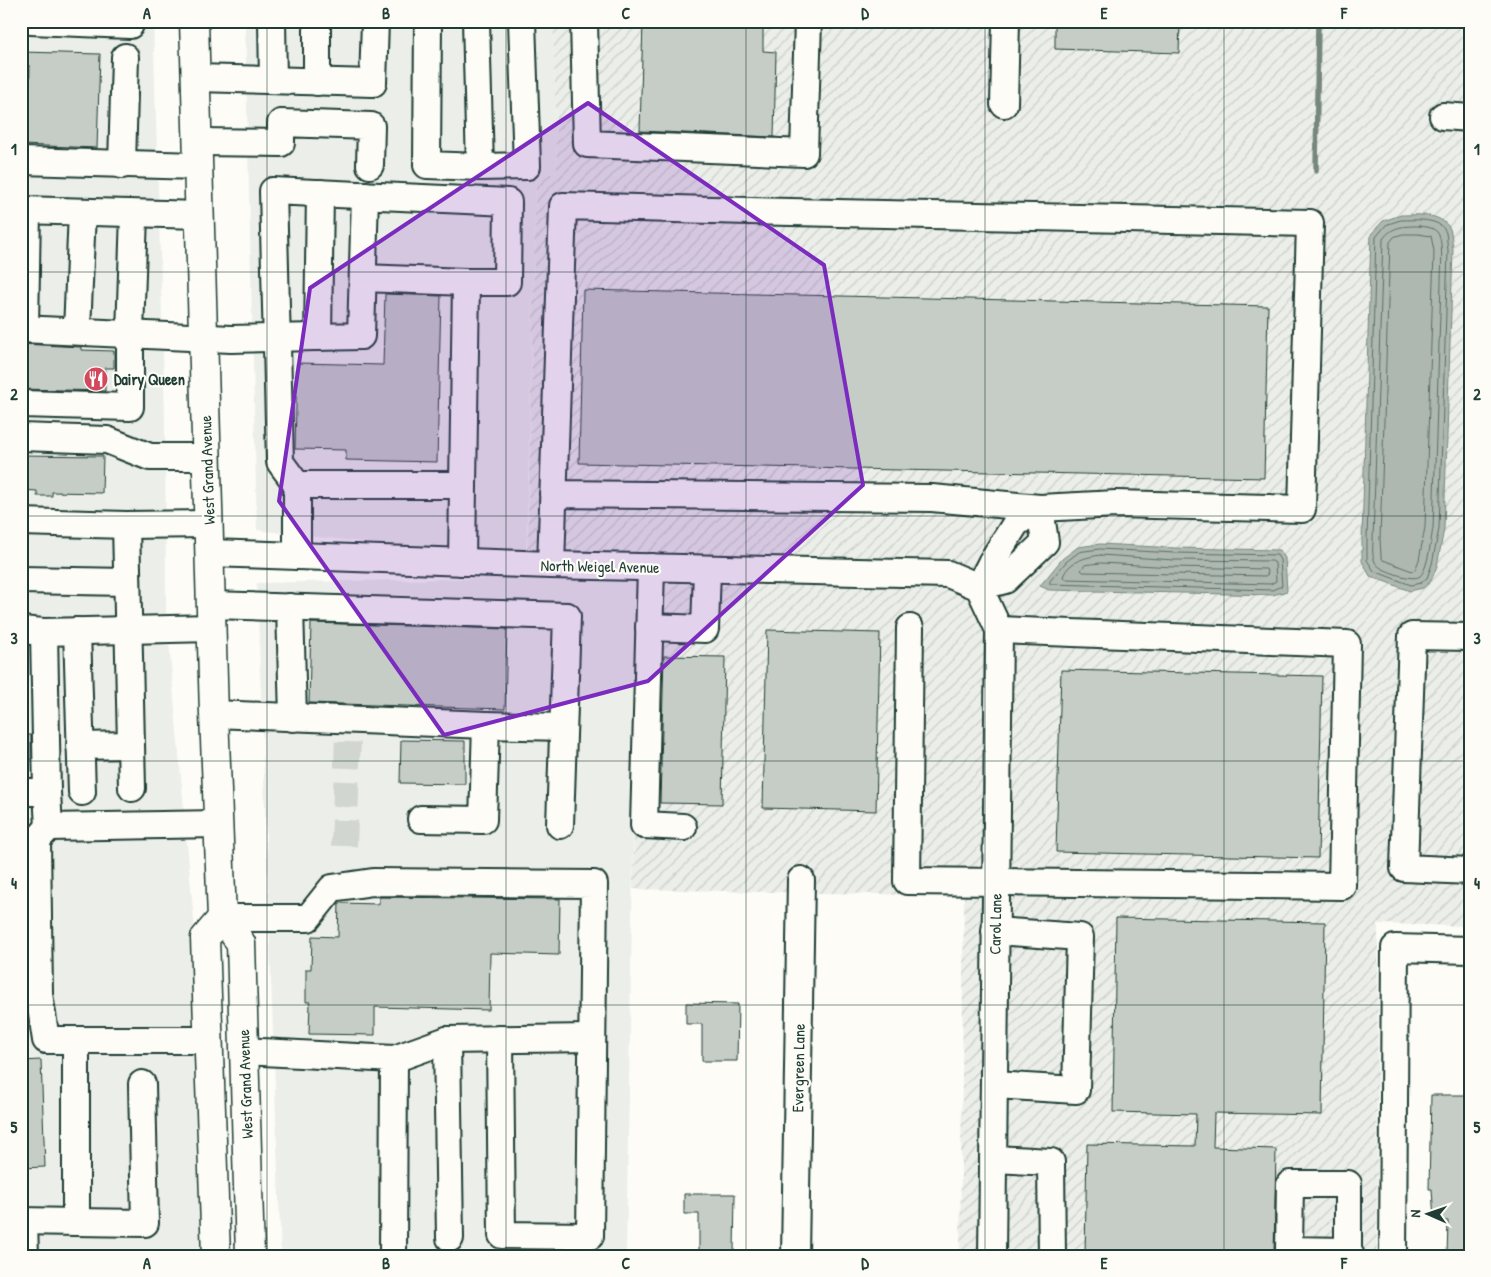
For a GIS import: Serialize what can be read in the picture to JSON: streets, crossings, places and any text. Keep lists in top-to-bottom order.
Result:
{
  "streets": {
    "main road": ["West Grand Avenue"],
    "street": ["North Weigel Avenue", "Carol Lane", "Evergreen Lane"]
  },
  "crossings": [
    ["West Grand Avenue", "North Weigel Avenue"],
    ["North Weigel Avenue", "Carol Lane"]
  ],
  "places": {
    "restaurant": ["Dairy Queen"]
  },
  "north": "left",
  "grid": {
    "columns": [
      "A",
      "B",
      "C",
      "D",
      "E",
      "F"
    ],
    "rows": [
      "1",
      "2",
      "3",
      "4",
      "5"
    ]
  }
}
